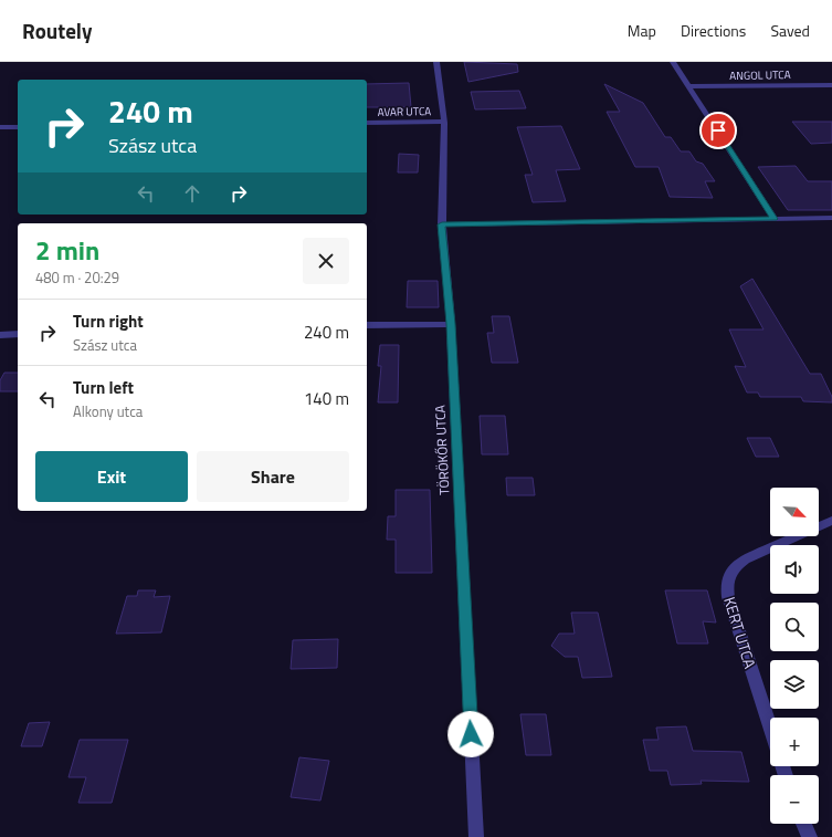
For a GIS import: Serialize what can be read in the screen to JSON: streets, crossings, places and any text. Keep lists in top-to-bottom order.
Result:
{
  "streets": {
    "street": [
      "ANGOL UTCA",
      "AVAR UTCA",
      "TÖRÖKŐR UTCA",
      "KERT UTCA"
    ]
  },
  "crossings": [
    ["AVAR UTCA", "TÖRÖKŐR UTCA"]
  ],
  "north": "bottom right",
  "page": {
    "header": "Routely",
    "nav": ["Map", "Directions", "Saved"],
    "turn": ["240 m", "Szász utca"],
    "heading": ["2 min", "480 m · 20:29"],
    "list": [
      {
        "name": "Turn right",
        "note": "Szász utca",
        "value": "240 m"
      },
      {
        "name": "Turn left",
        "note": "Alkony utca",
        "value": "140 m"
      }
    ],
    "buttons": ["Exit", "Share"],
    "map_buttons": ["+", "−"]
  }
}
